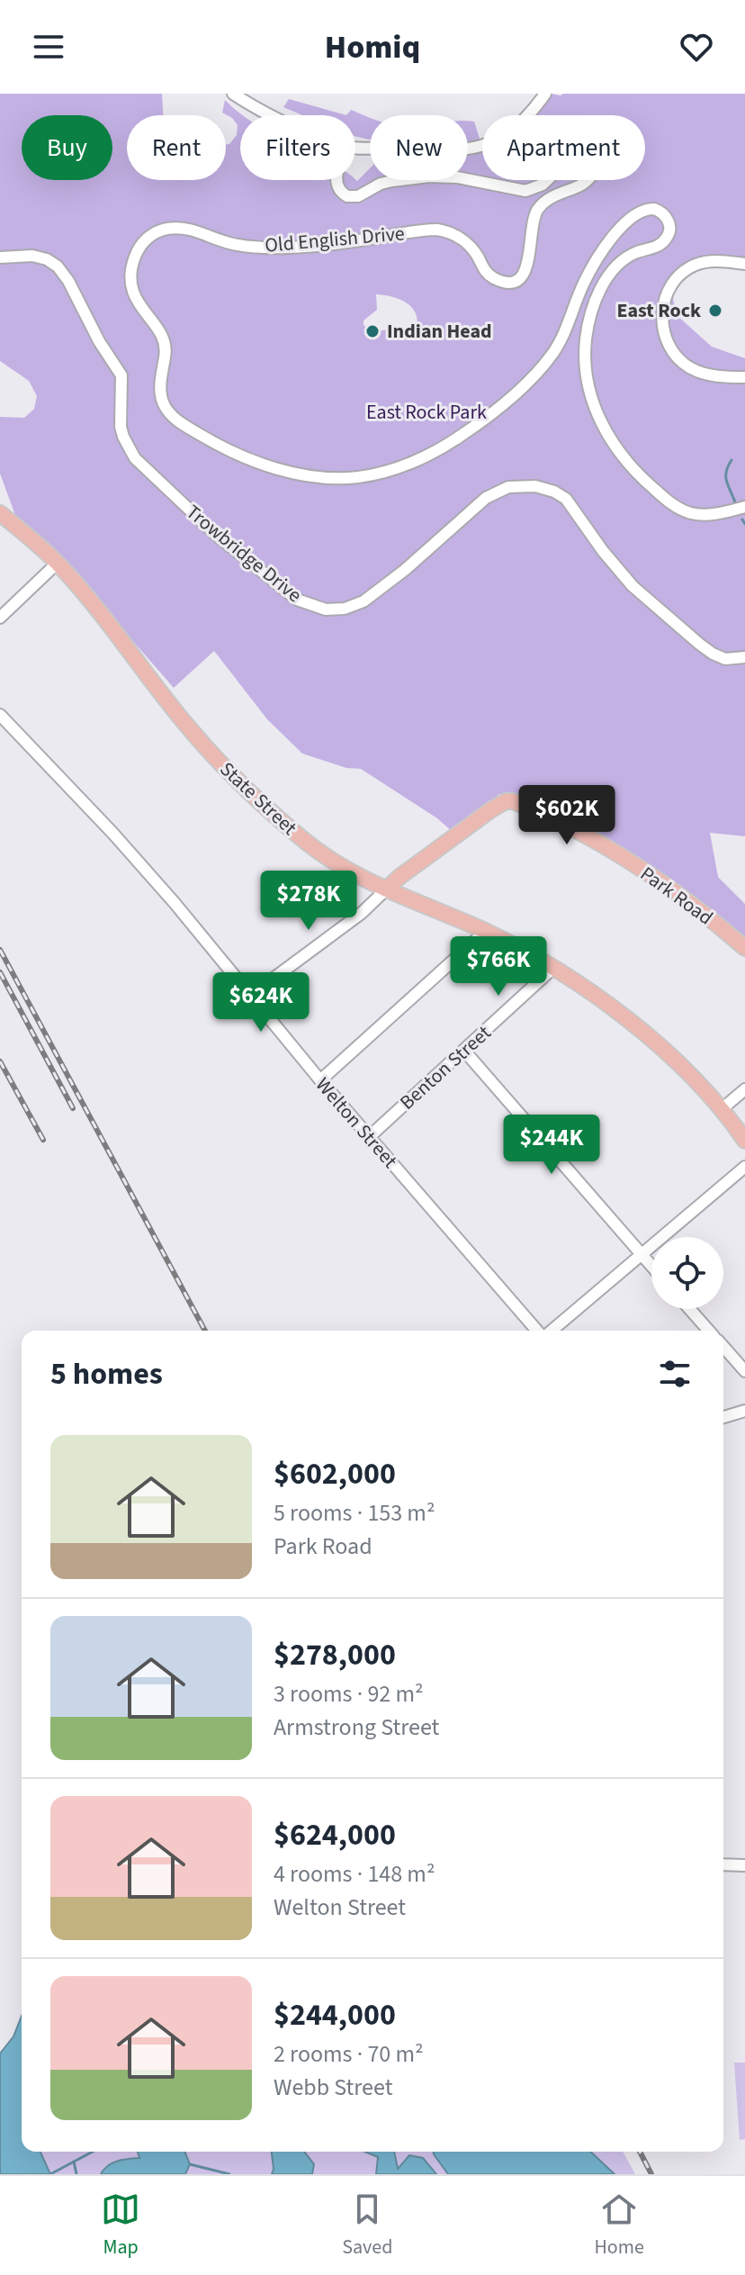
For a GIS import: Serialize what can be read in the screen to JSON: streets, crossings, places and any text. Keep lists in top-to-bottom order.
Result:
{
  "streets": {
    "main road": ["State Street", "Park Road"],
    "street": [
      "Old English Drive",
      "Trowbridge Drive",
      "Benton Street",
      "Welton Street"
    ]
  },
  "crossings": [
    ["State Street", "Park Road"],
    ["State Street", "Benton Street"],
    ["Benton Street", "Welton Street"]
  ],
  "parks": ["East Rock Park"],
  "places": ["East Rock", "Indian Head"],
  "page": {
    "header": "Homiq",
    "chip": [
      "Buy",
      "Rent",
      "Filters",
      "New",
      "Apartment"
    ],
    "price": [
      "$602K",
      "$278K",
      "$766K",
      "$624K",
      "$244K"
    ],
    "heading": "5 homes",
    "list": [
      {
        "name": "$602,000",
        "note": "5 rooms · 153 m² · Park Road"
      },
      {
        "name": "$278,000",
        "note": "3 rooms · 92 m² · Armstrong Street"
      },
      {
        "name": "$624,000",
        "note": "4 rooms · 148 m² · Welton Street"
      },
      {
        "name": "$244,000",
        "note": "2 rooms · 70 m² · Webb Street"
      }
    ],
    "tabs": ["Map", "Saved", "Home"]
  }
}
